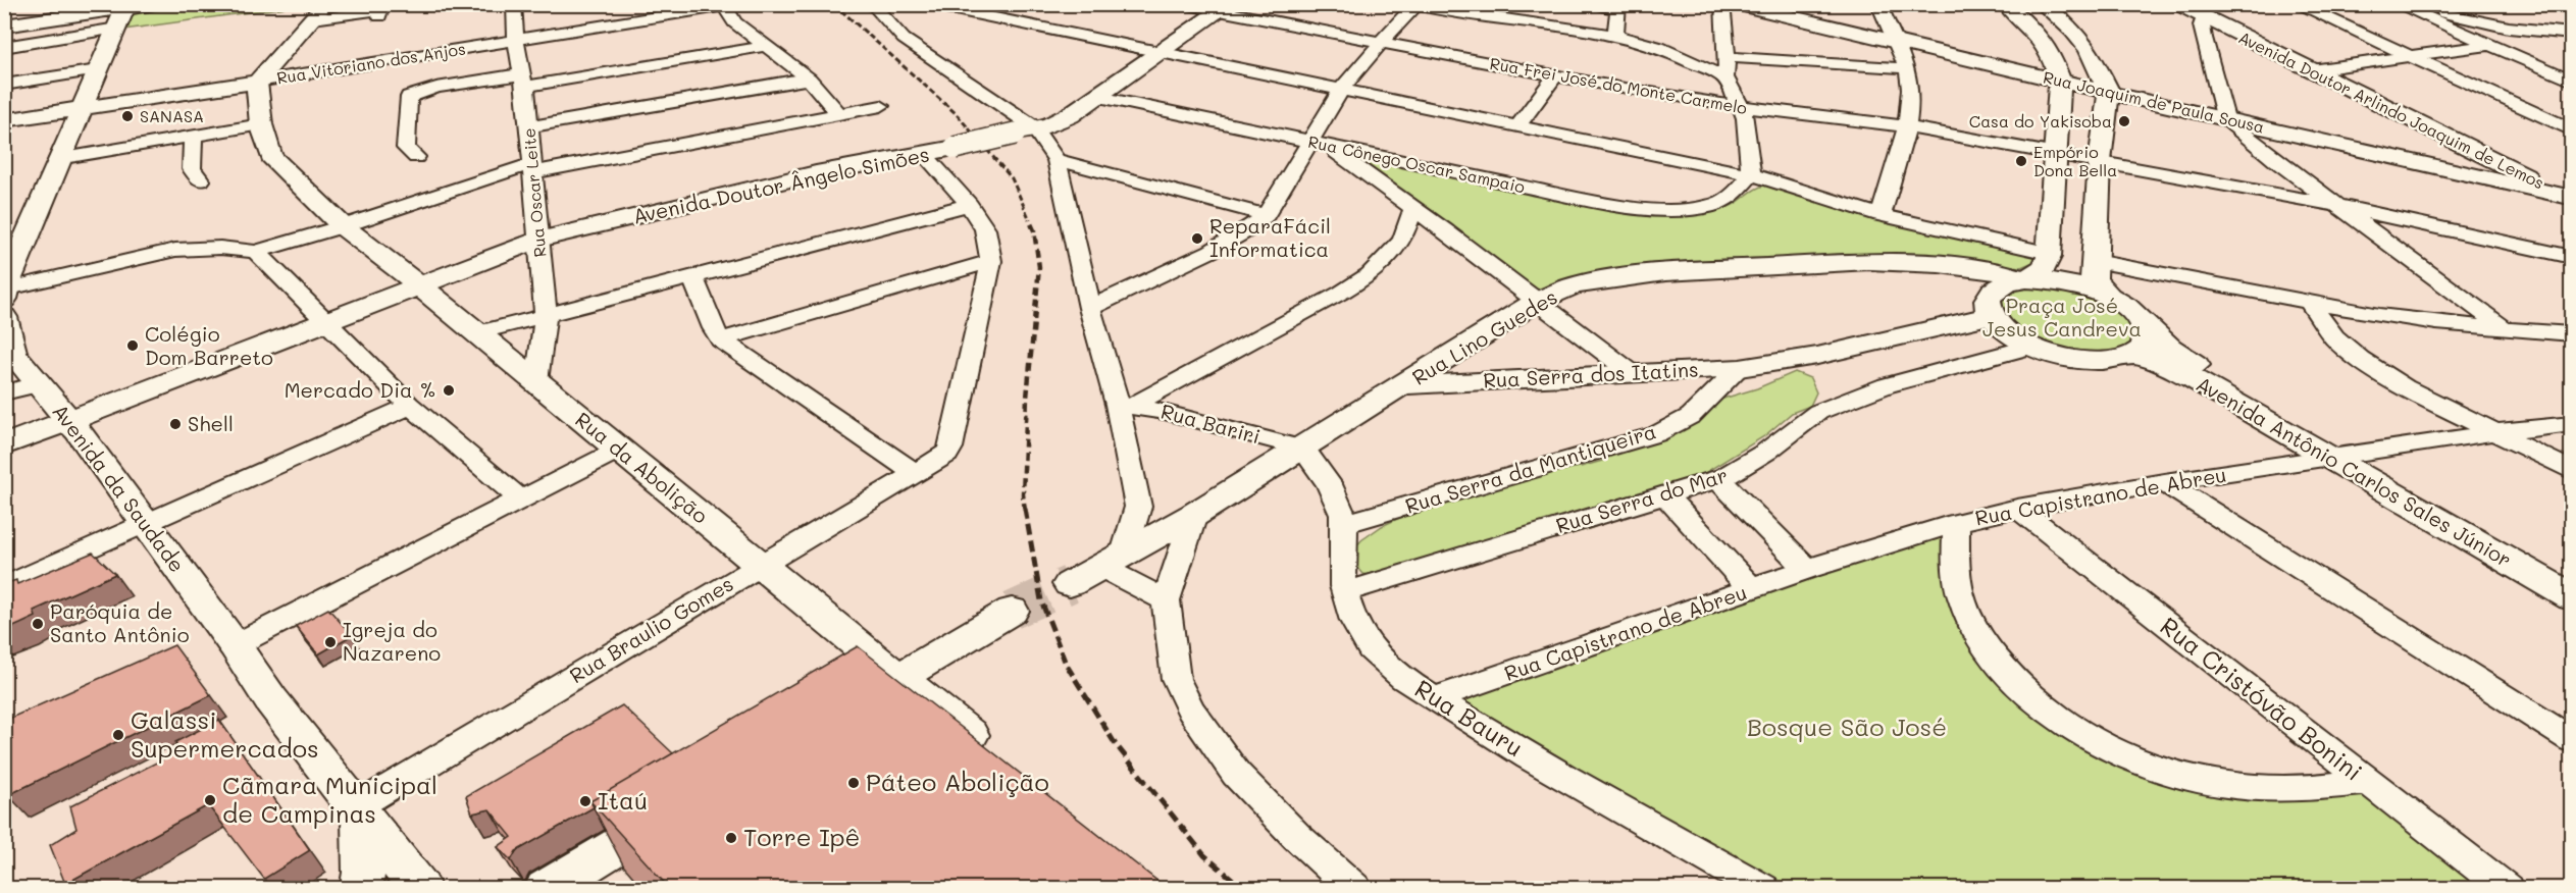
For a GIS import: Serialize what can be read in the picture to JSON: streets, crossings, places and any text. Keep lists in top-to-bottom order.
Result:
{
  "streets": {
    "main road": [
      "Rua Vitoriano dos Anjos",
      "Rua Joaquim de Paula Sousa",
      "Avenida Doutor Arlindo Joaquim de Lemos",
      "Avenida Doutor Ângelo Simões",
      "Rua Lino Guedes",
      "Rua Serra dos Itatins",
      "Rua da Abolição",
      "Avenida Antônio Carlos Sales Júnior",
      "Avenida da Saudade"
    ],
    "street": [
      "Rua Frei José do Monte Carmelo",
      "Rua Cônego Oscar Sampaio",
      "Rua Oscar Leite",
      "Rua Bariri",
      "Rua Serra da Mantiqueira",
      "Rua Capistrano de Abreu",
      "Rua Serra do Mar",
      "Rua Braulio Gomes",
      "Rua Cristóvão Bonini",
      "Rua Bauru"
    ]
  },
  "crossings": [
    ["Rua Vitoriano dos Anjos", "Rua Oscar Leite"],
    ["Rua Vitoriano dos Anjos", "Rua da Abolição"],
    ["Rua Joaquim de Paula Sousa", "Avenida Doutor Arlindo Joaquim de Lemos"],
    ["Avenida Doutor Ângelo Simões", "Rua Oscar Leite"],
    ["Avenida Doutor Ângelo Simões", "Rua da Abolição"],
    ["Avenida Doutor Ângelo Simões", "Avenida da Saudade"],
    ["Rua Oscar Leite", "Rua da Abolição"],
    ["Rua Lino Guedes", "Rua Serra dos Itatins"],
    ["Rua Lino Guedes", "Rua Bariri"],
    ["Rua Lino Guedes", "Rua Bauru"],
    ["Rua Serra dos Itatins", "Rua Serra da Mantiqueira"],
    ["Rua Bariri", "Rua Bauru"],
    ["Rua da Abolição", "Rua Braulio Gomes"],
    ["Rua Serra da Mantiqueira", "Rua Bauru"],
    ["Avenida Antônio Carlos Sales Júnior", "Rua Capistrano de Abreu"],
    ["Avenida da Saudade", "Rua Braulio Gomes"],
    ["Rua Capistrano de Abreu", "Rua Cristóvão Bonini"],
    ["Rua Capistrano de Abreu", "Rua Bauru"],
    ["Rua Serra do Mar", "Rua Bauru"]
  ],
  "parks": ["Praça José Jesus Candreva", "Bosque São José"],
  "places": [
    "SANASA",
    "Casa do Yakisoba",
    "Empório Dona Bella",
    "ReparaFácil Informatica",
    "Colégio Dom Barreto",
    "Mercado Dia %",
    "Shell",
    "Paróquia de Santo Antônio",
    "Igreja do Nazareno",
    "Galassi Supermercados",
    "Páteo Abolição",
    "Cãmara Municipal de Campinas",
    "Itaú",
    "Torre Ipê"
  ]
}
